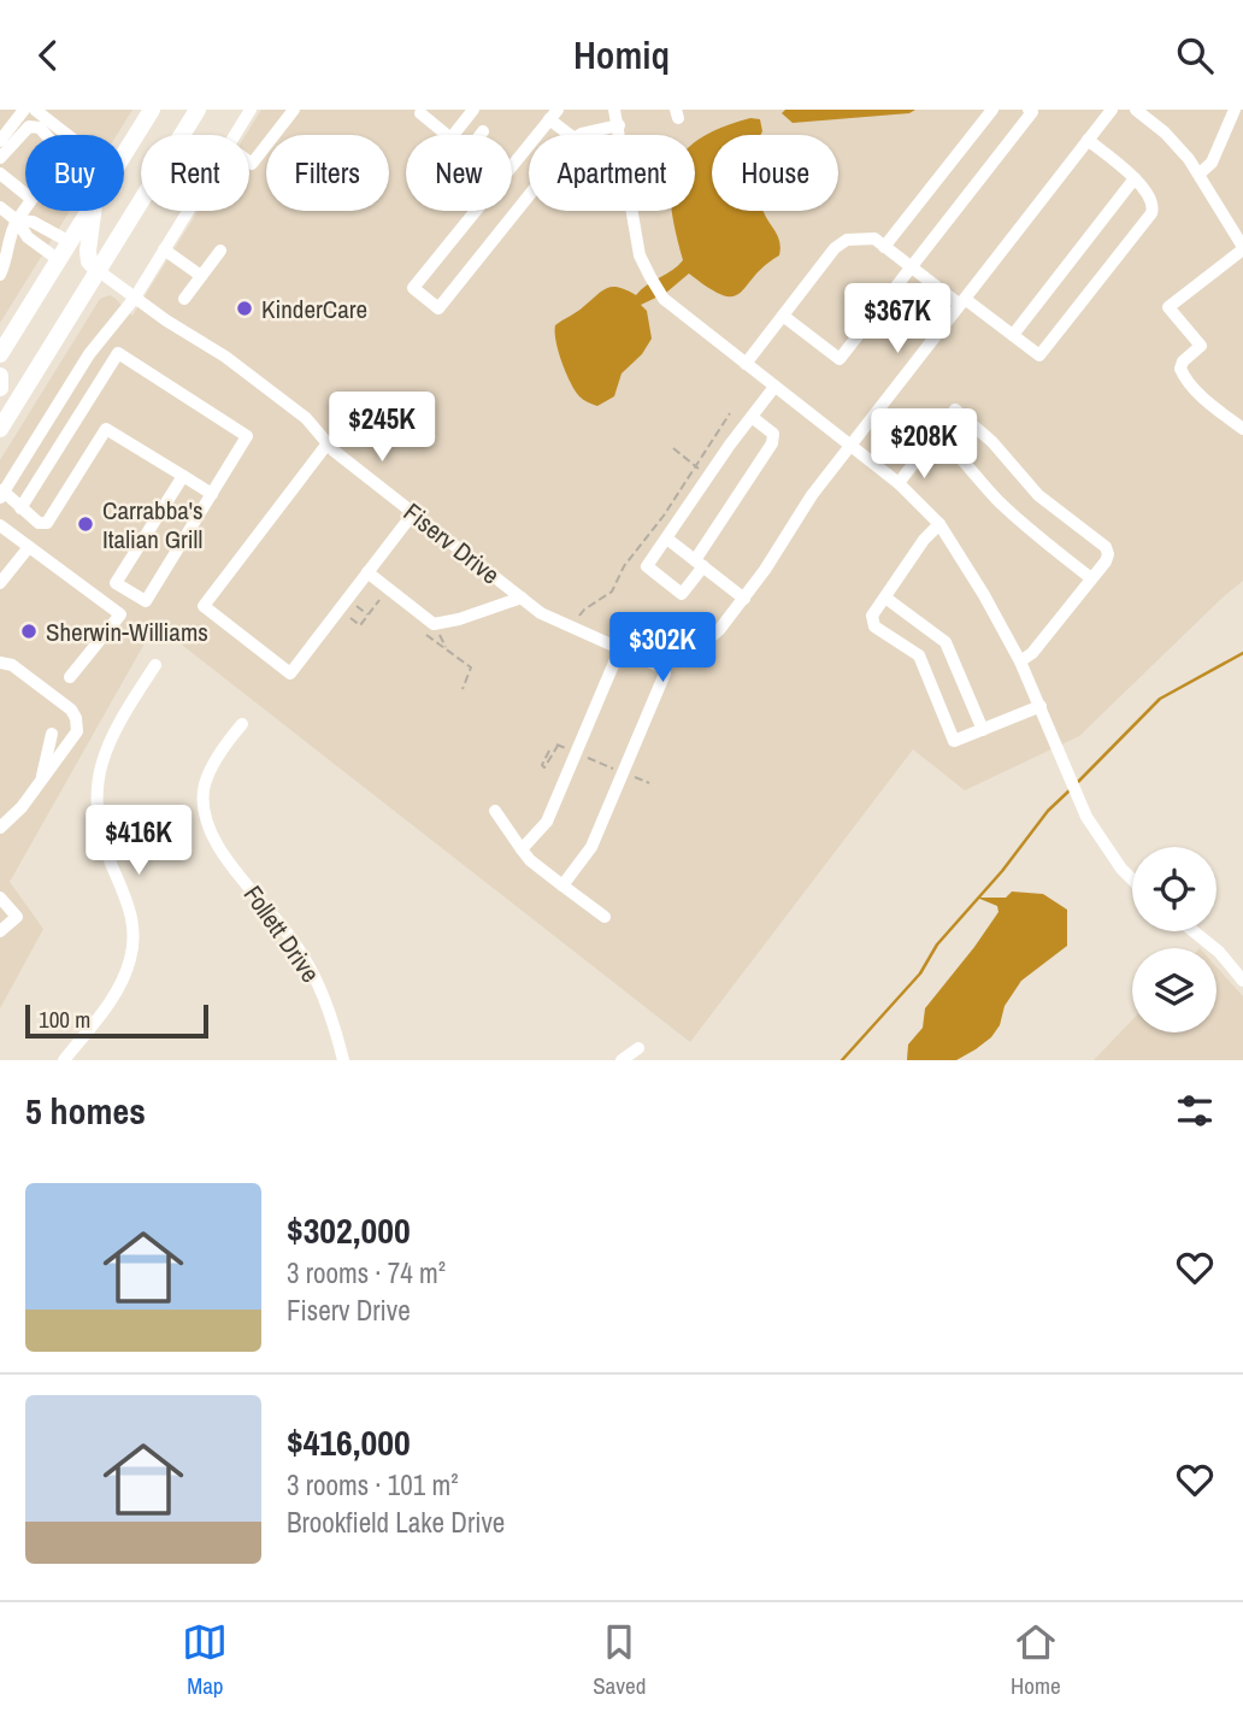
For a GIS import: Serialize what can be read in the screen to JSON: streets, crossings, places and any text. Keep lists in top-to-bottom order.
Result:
{
  "streets": {
    "street": ["Fiserv Drive", "Follett Drive"]
  },
  "places": ["KinderCare", "Carrabba's Italian Grill", "Sherwin-Williams"],
  "scale_bar": "100 m",
  "page": {
    "header": "Homiq",
    "chip": [
      "Buy",
      "Rent",
      "Filters",
      "New",
      "Apartment",
      "House"
    ],
    "price": [
      "$367K",
      "$245K",
      "$208K",
      "$302K",
      "$416K"
    ],
    "scale": "100 m",
    "heading": "5 homes",
    "list": [
      {
        "name": "$302,000",
        "note": "3 rooms · 74 m² · Fiserv Drive"
      },
      {
        "name": "$416,000",
        "note": "3 rooms · 101 m² · Brookfield Lake Drive"
      }
    ],
    "tabs": ["Map", "Saved", "Home"]
  }
}
